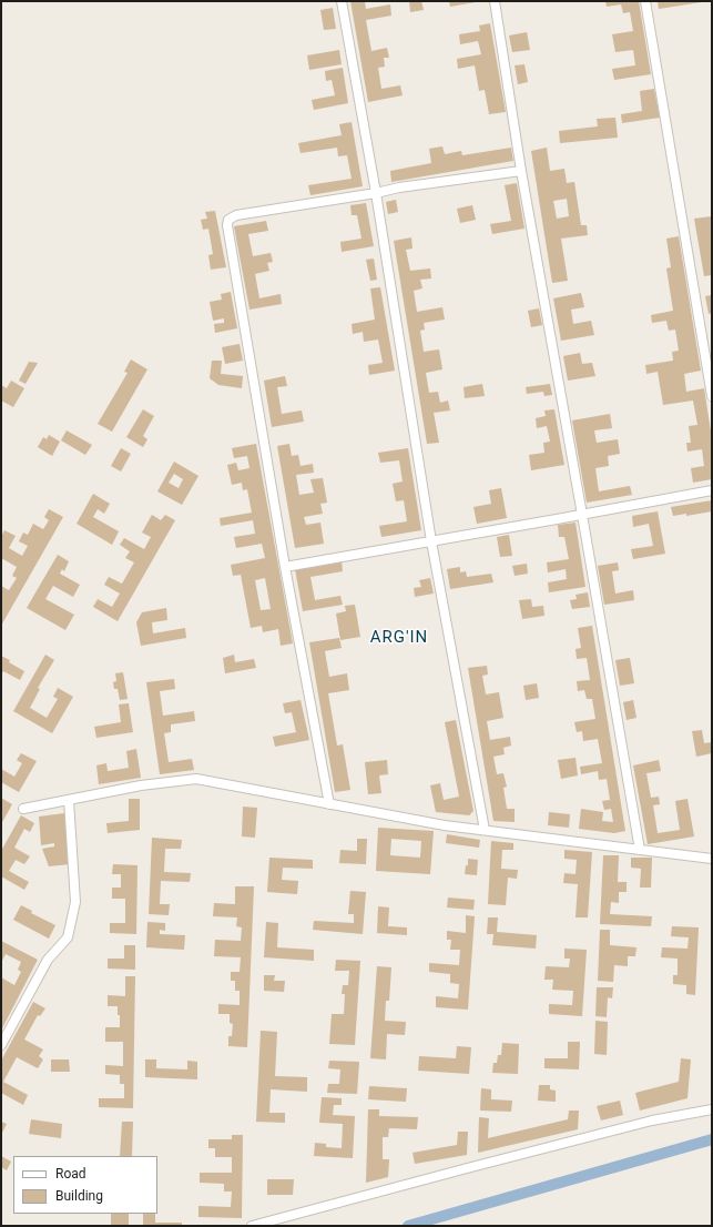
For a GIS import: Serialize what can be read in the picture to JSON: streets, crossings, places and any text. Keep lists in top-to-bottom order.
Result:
{
  "districts": ["ARG'IN"],
  "legend": ["Road", "Building"]
}
